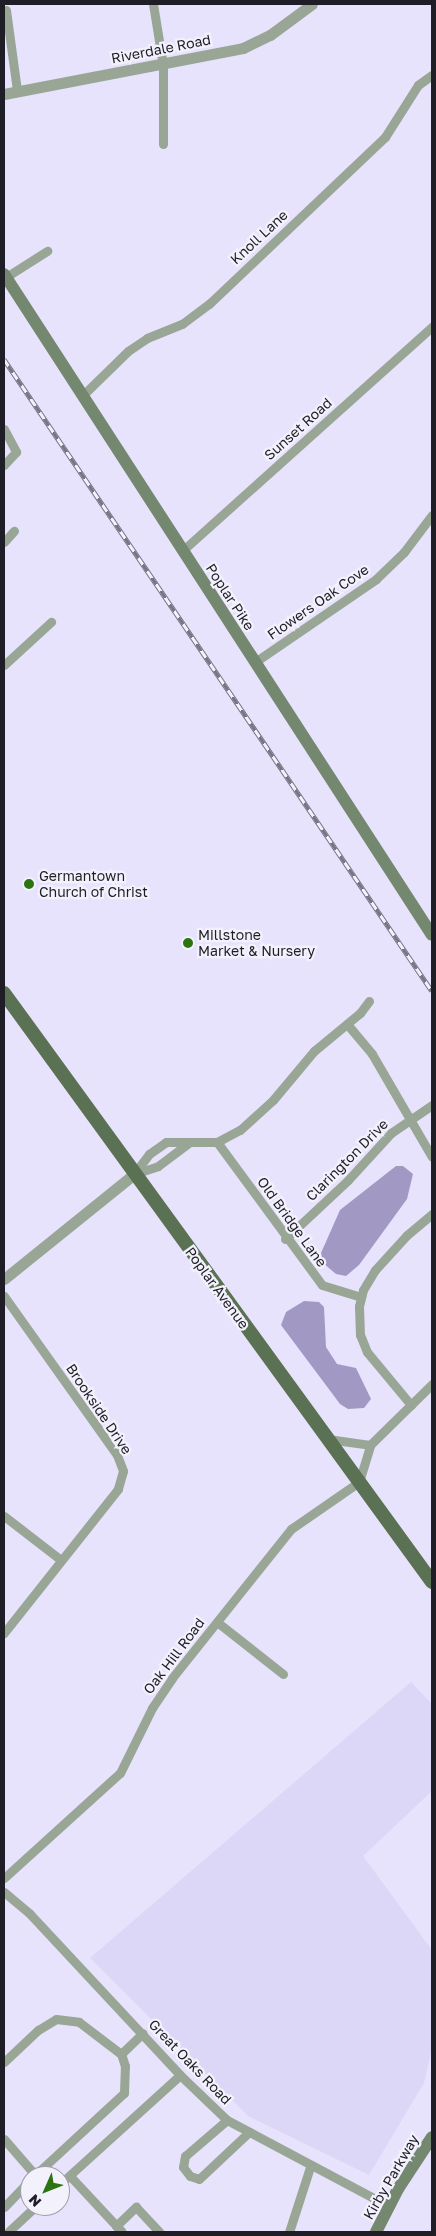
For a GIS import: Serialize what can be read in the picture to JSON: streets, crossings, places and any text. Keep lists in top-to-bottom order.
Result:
{
  "streets": {
    "main road": ["Poplar Pike", "Poplar Avenue", "Kirby Parkway"],
    "street": [
      "Riverdale Road",
      "Knoll Lane",
      "Sunset Road",
      "Flowers Oak Cove",
      "Clarington Drive",
      "Old Bridge Lane",
      "Brookside Drive",
      "Oak Hill Road",
      "Great Oaks Road"
    ]
  },
  "crossings": [
    ["Knoll Lane", "Poplar Pike"],
    ["Sunset Road", "Poplar Pike"],
    ["Poplar Pike", "Flowers Oak Cove"],
    ["Clarington Drive", "Old Bridge Lane"],
    ["Poplar Avenue", "Oak Hill Road"],
    ["Great Oaks Road", "Kirby Parkway"]
  ],
  "places": ["Germantown Church of Christ", "Millstone Market & Nursery"],
  "north": "bottom left"
}
